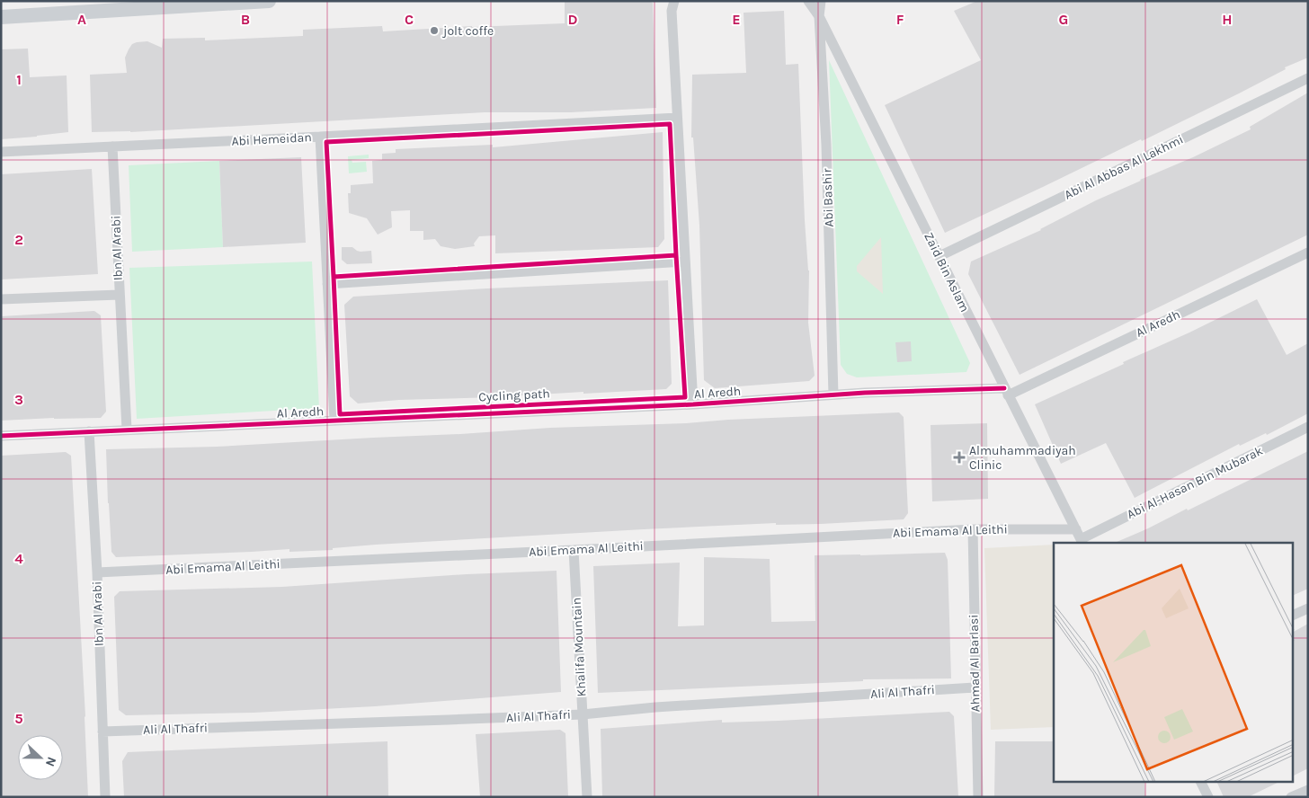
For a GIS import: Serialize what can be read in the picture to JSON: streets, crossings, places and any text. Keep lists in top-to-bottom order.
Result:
{
  "streets": {
    "street": [
      "Abi Hemeidan",
      "Abi Al Abbas Al Lakhmi",
      "Abi Bashir",
      "Ibn Al Arabi",
      "Zaid Bin Aslam",
      "Al Aredh",
      "Abi Al-Hasan Bin Mubarak",
      "Abi Emama Al Leithi",
      "Khalifa Mountain",
      "Ahmad Al Barlasi",
      "Ali Al Thafri"
    ],
    "cycle path": ["Cycling path"]
  },
  "crossings": [
    ["Abi Hemeidan", "Ibn Al Arabi"],
    ["Abi Al Abbas Al Lakhmi", "Zaid Bin Aslam"],
    ["Abi Bashir", "Zaid Bin Aslam"],
    ["Abi Bashir", "Al Aredh"],
    ["Ibn Al Arabi", "Al Aredh"],
    ["Ibn Al Arabi", "Abi Emama Al Leithi"],
    ["Ibn Al Arabi", "Ali Al Thafri"],
    ["Zaid Bin Aslam", "Al Aredh"],
    ["Zaid Bin Aslam", "Abi Al-Hasan Bin Mubarak"],
    ["Zaid Bin Aslam", "Abi Emama Al Leithi"],
    ["Abi Emama Al Leithi", "Khalifa Mountain"],
    ["Abi Emama Al Leithi", "Ahmad Al Barlasi"],
    ["Khalifa Mountain", "Ali Al Thafri"],
    ["Ahmad Al Barlasi", "Ali Al Thafri"]
  ],
  "places": {
    "other": ["jolt coffe"],
    "health": ["Almuhammadiyah Clinic"]
  },
  "north": "right",
  "grid": {
    "columns": [
      "A",
      "B",
      "C",
      "D",
      "E",
      "F",
      "G",
      "H"
    ],
    "rows": [
      "1",
      "2",
      "3",
      "4",
      "5"
    ]
  }
}
